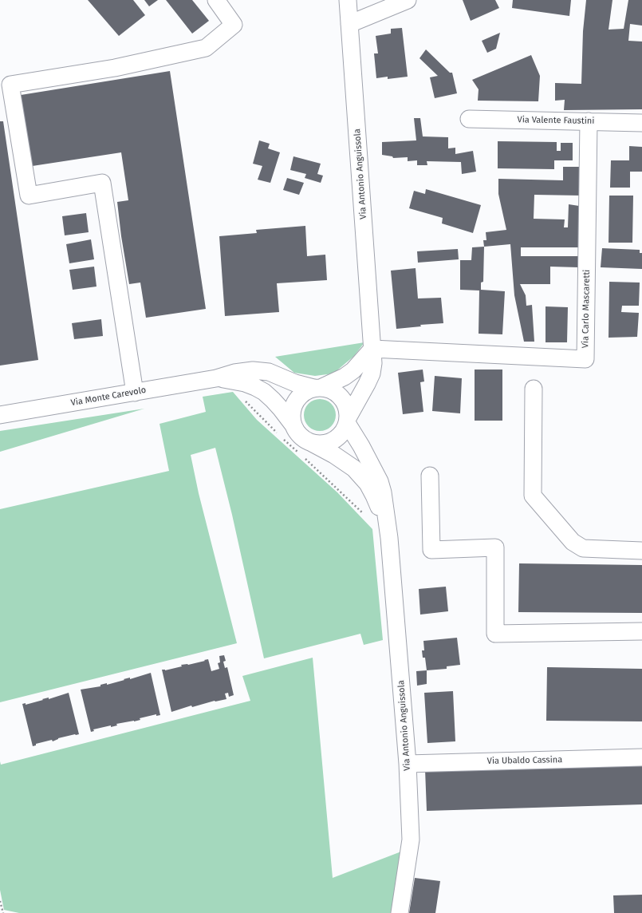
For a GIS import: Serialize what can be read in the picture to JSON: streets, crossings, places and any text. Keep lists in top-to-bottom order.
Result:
{
  "streets": {
    "street": [
      "Via Valente Faustini",
      "Via Antonio Anguissola",
      "Via Carlo Mascaretti",
      "Via Monte Carevolo",
      "Via Ubaldo Cassina"
    ]
  },
  "crossings": [
    ["Via Valente Faustini", "Via Carlo Mascaretti"],
    ["Via Antonio Anguissola", "Via Carlo Mascaretti"],
    ["Via Antonio Anguissola", "Via Monte Carevolo"],
    ["Via Antonio Anguissola", "Via Ubaldo Cassina"]
  ]
}
